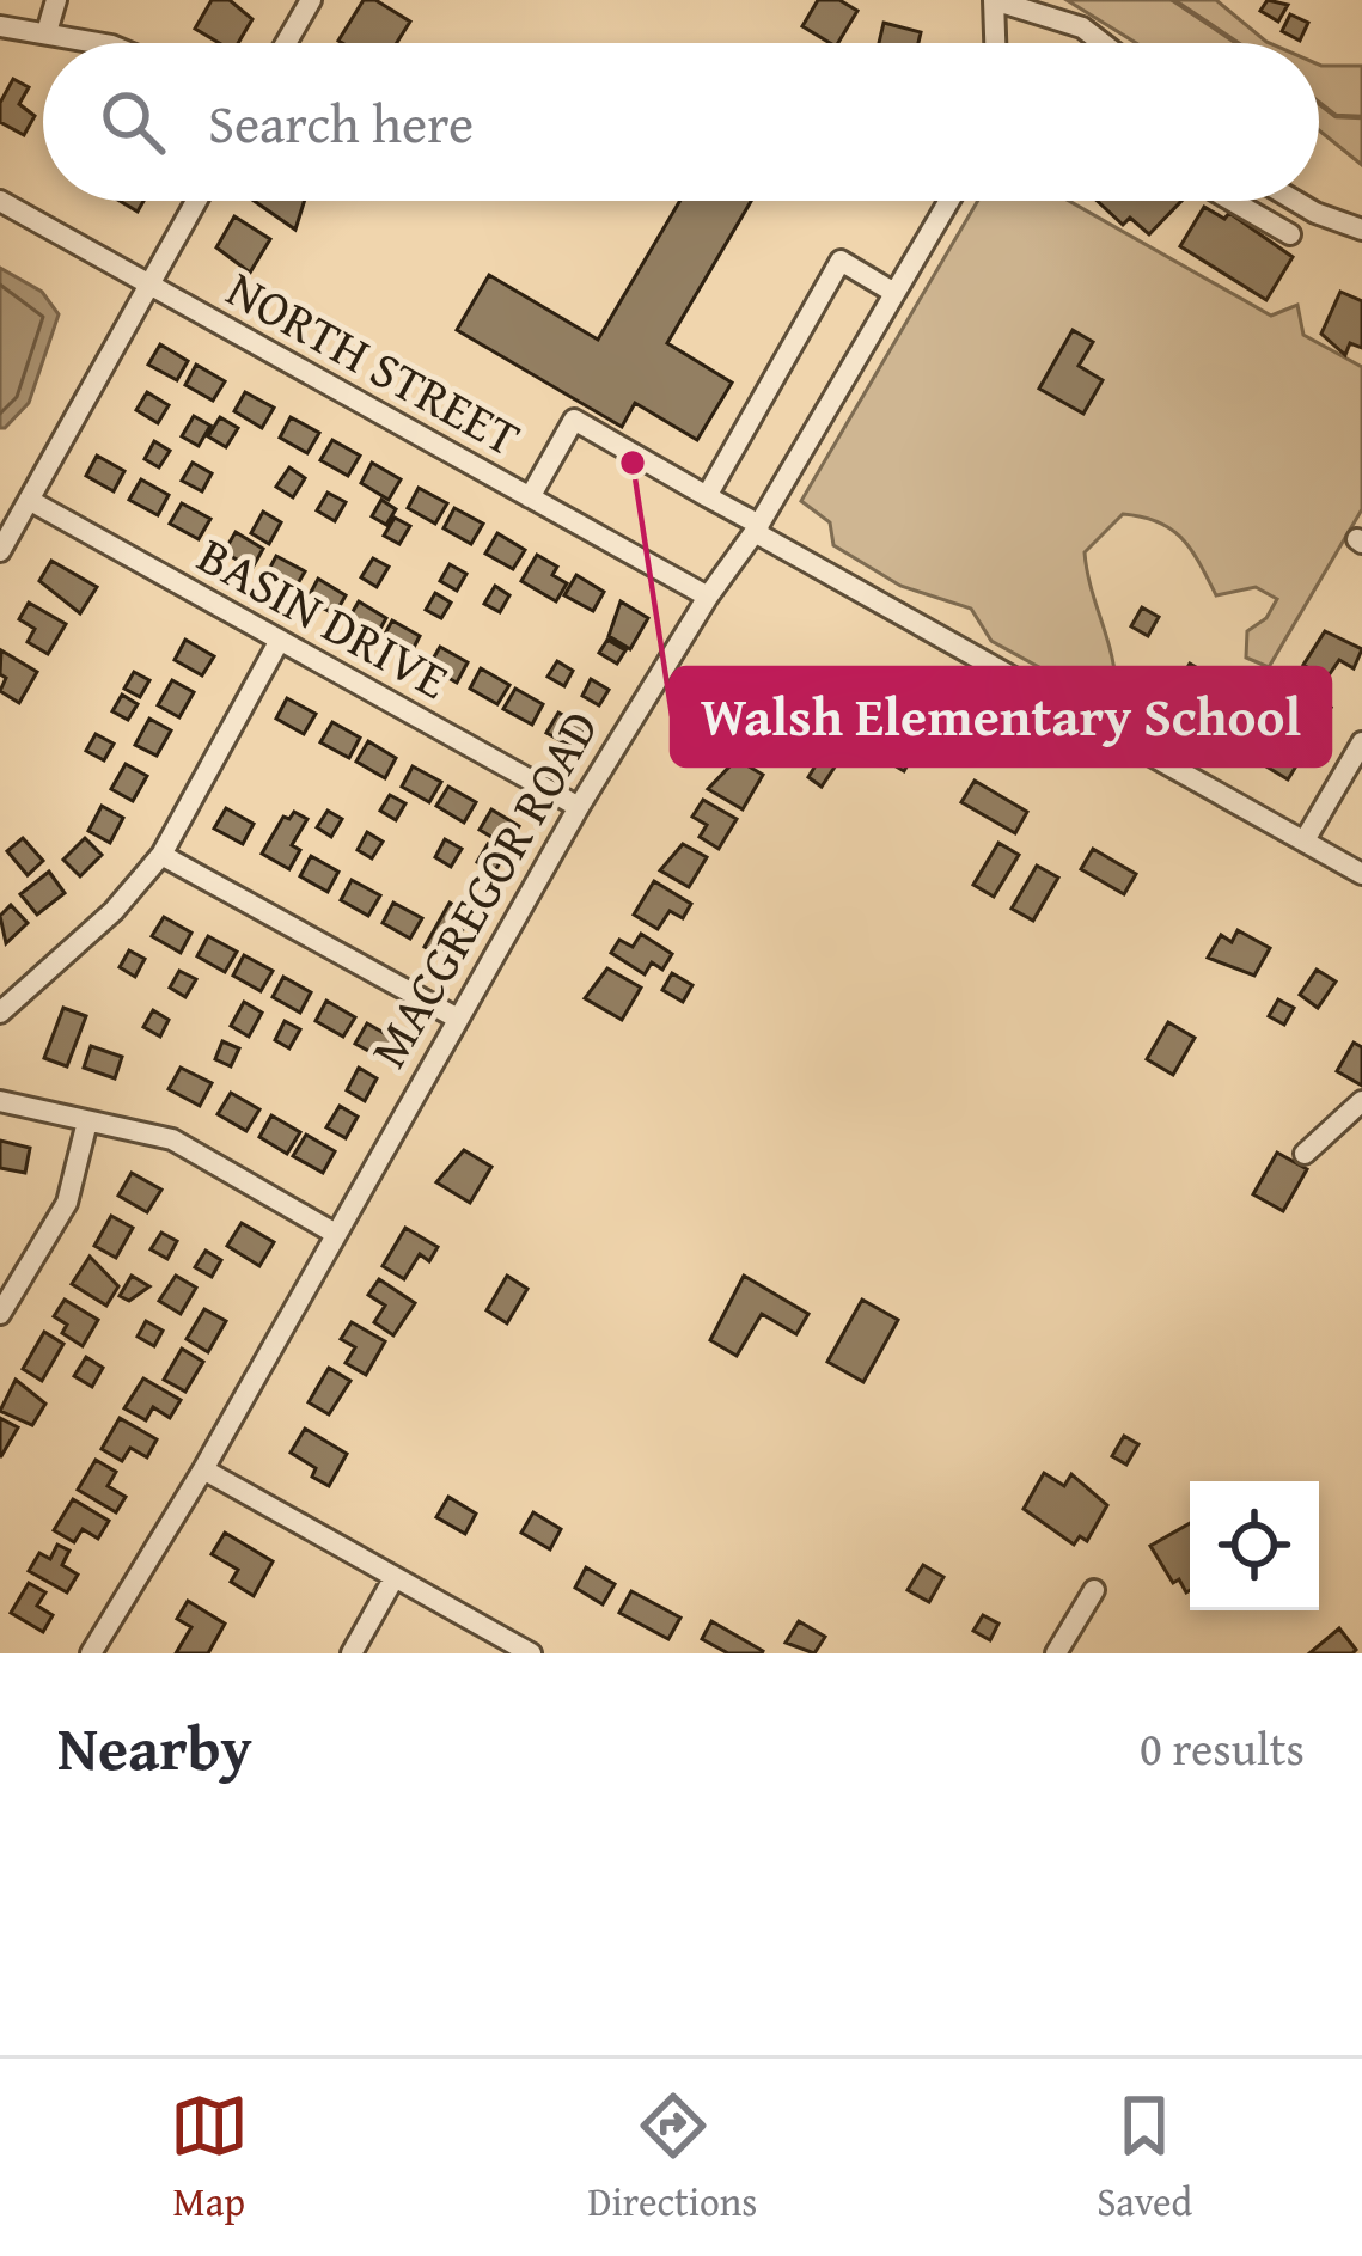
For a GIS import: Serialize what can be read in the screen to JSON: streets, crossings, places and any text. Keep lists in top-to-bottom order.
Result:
{
  "streets": {
    "street": ["NORTH STREET", "BASIN DRIVE", "MACGREGOR ROAD"]
  },
  "crossings": [
    ["NORTH STREET", "MACGREGOR ROAD"],
    ["BASIN DRIVE", "MACGREGOR ROAD"]
  ],
  "places": ["Walsh Elementary School"],
  "page": {
    "search": "Search here",
    "heading": ["Nearby", "0 results"],
    "nav": ["Map", "Directions", "Saved"]
  }
}
